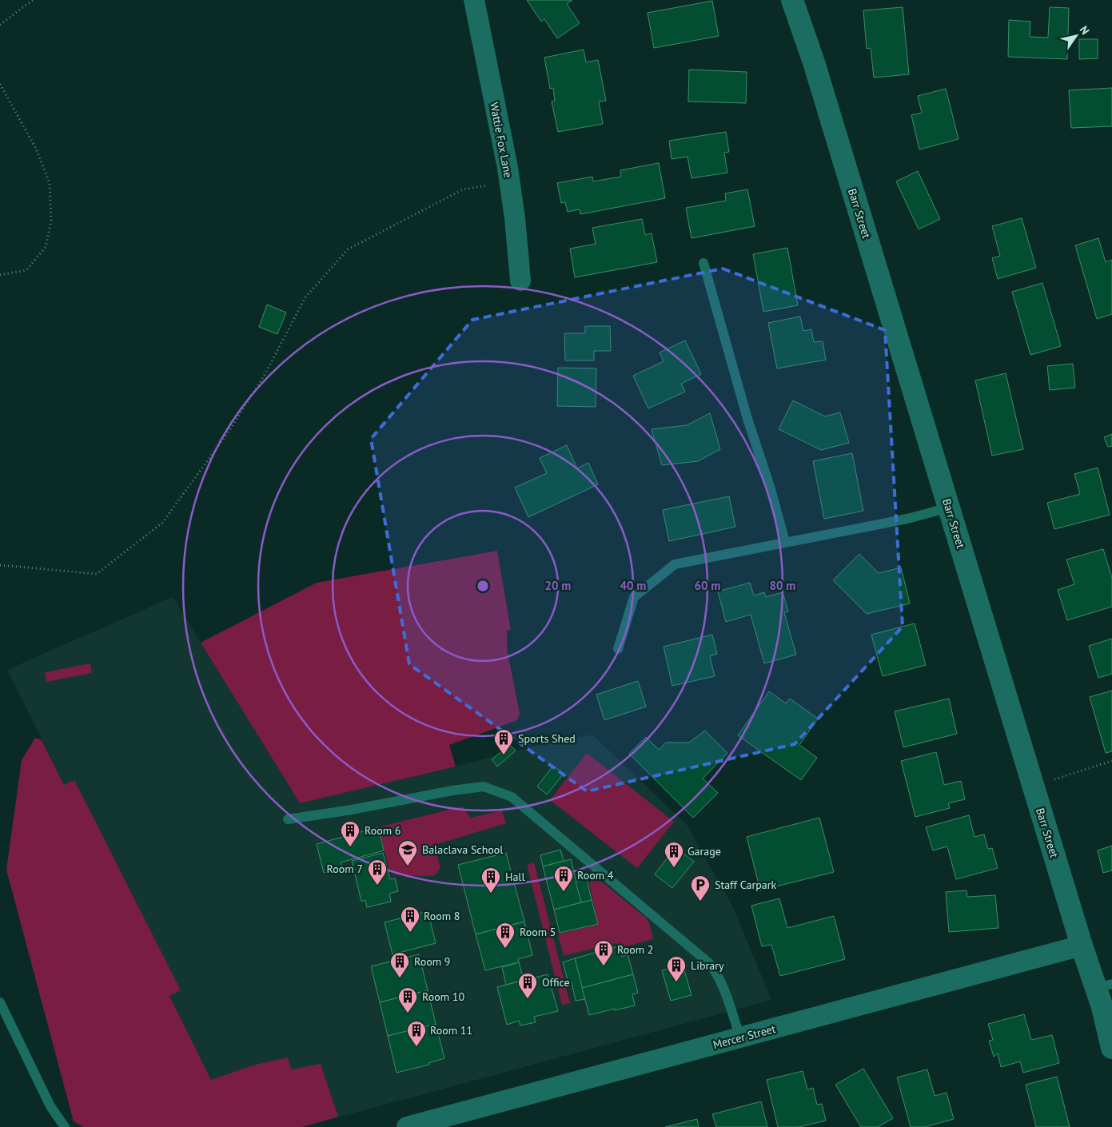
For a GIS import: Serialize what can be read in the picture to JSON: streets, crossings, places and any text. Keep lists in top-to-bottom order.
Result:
{
  "streets": {
    "street": ["Wattie Fox Lane", "Barr Street", "Mercer Street"]
  },
  "crossings": [
    ["Barr Street", "Mercer Street"]
  ],
  "places": {
    "building": [
      "Sports Shed",
      "Room 6",
      "Garage",
      "Room 7",
      "Room 4",
      "Hall",
      "Room 8",
      "Room 5",
      "Room 2",
      "Room 9",
      "Library",
      "Office",
      "Room 10",
      "Room 11"
    ],
    "school or university": ["Balaclava School"],
    "parking": ["Staff Carpark"]
  },
  "north": "top right",
  "rings": [
    "20 m",
    "40 m",
    "60 m",
    "80 m"
  ]
}
